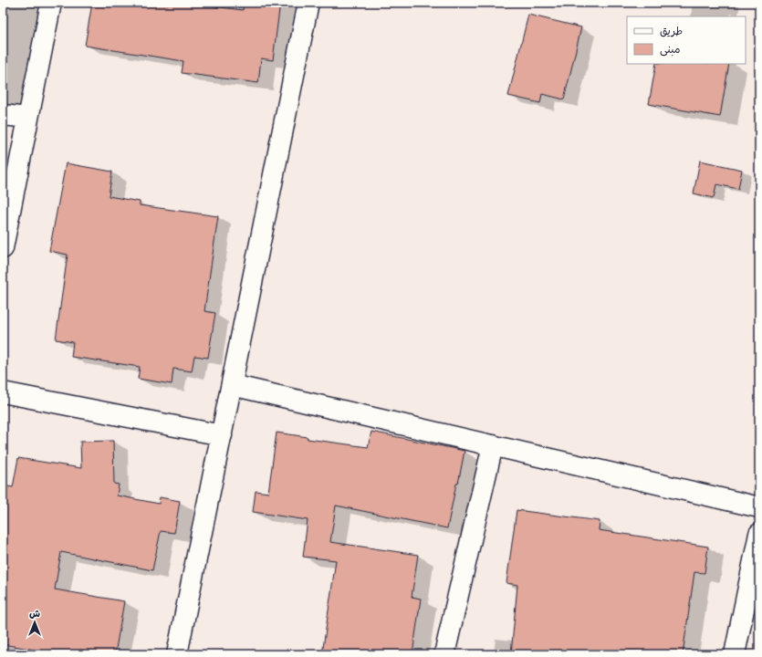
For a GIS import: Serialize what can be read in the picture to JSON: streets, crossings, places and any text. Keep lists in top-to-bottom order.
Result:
{
  "legend": ["طريق", "مبنى"],
  "north": "top"
}
